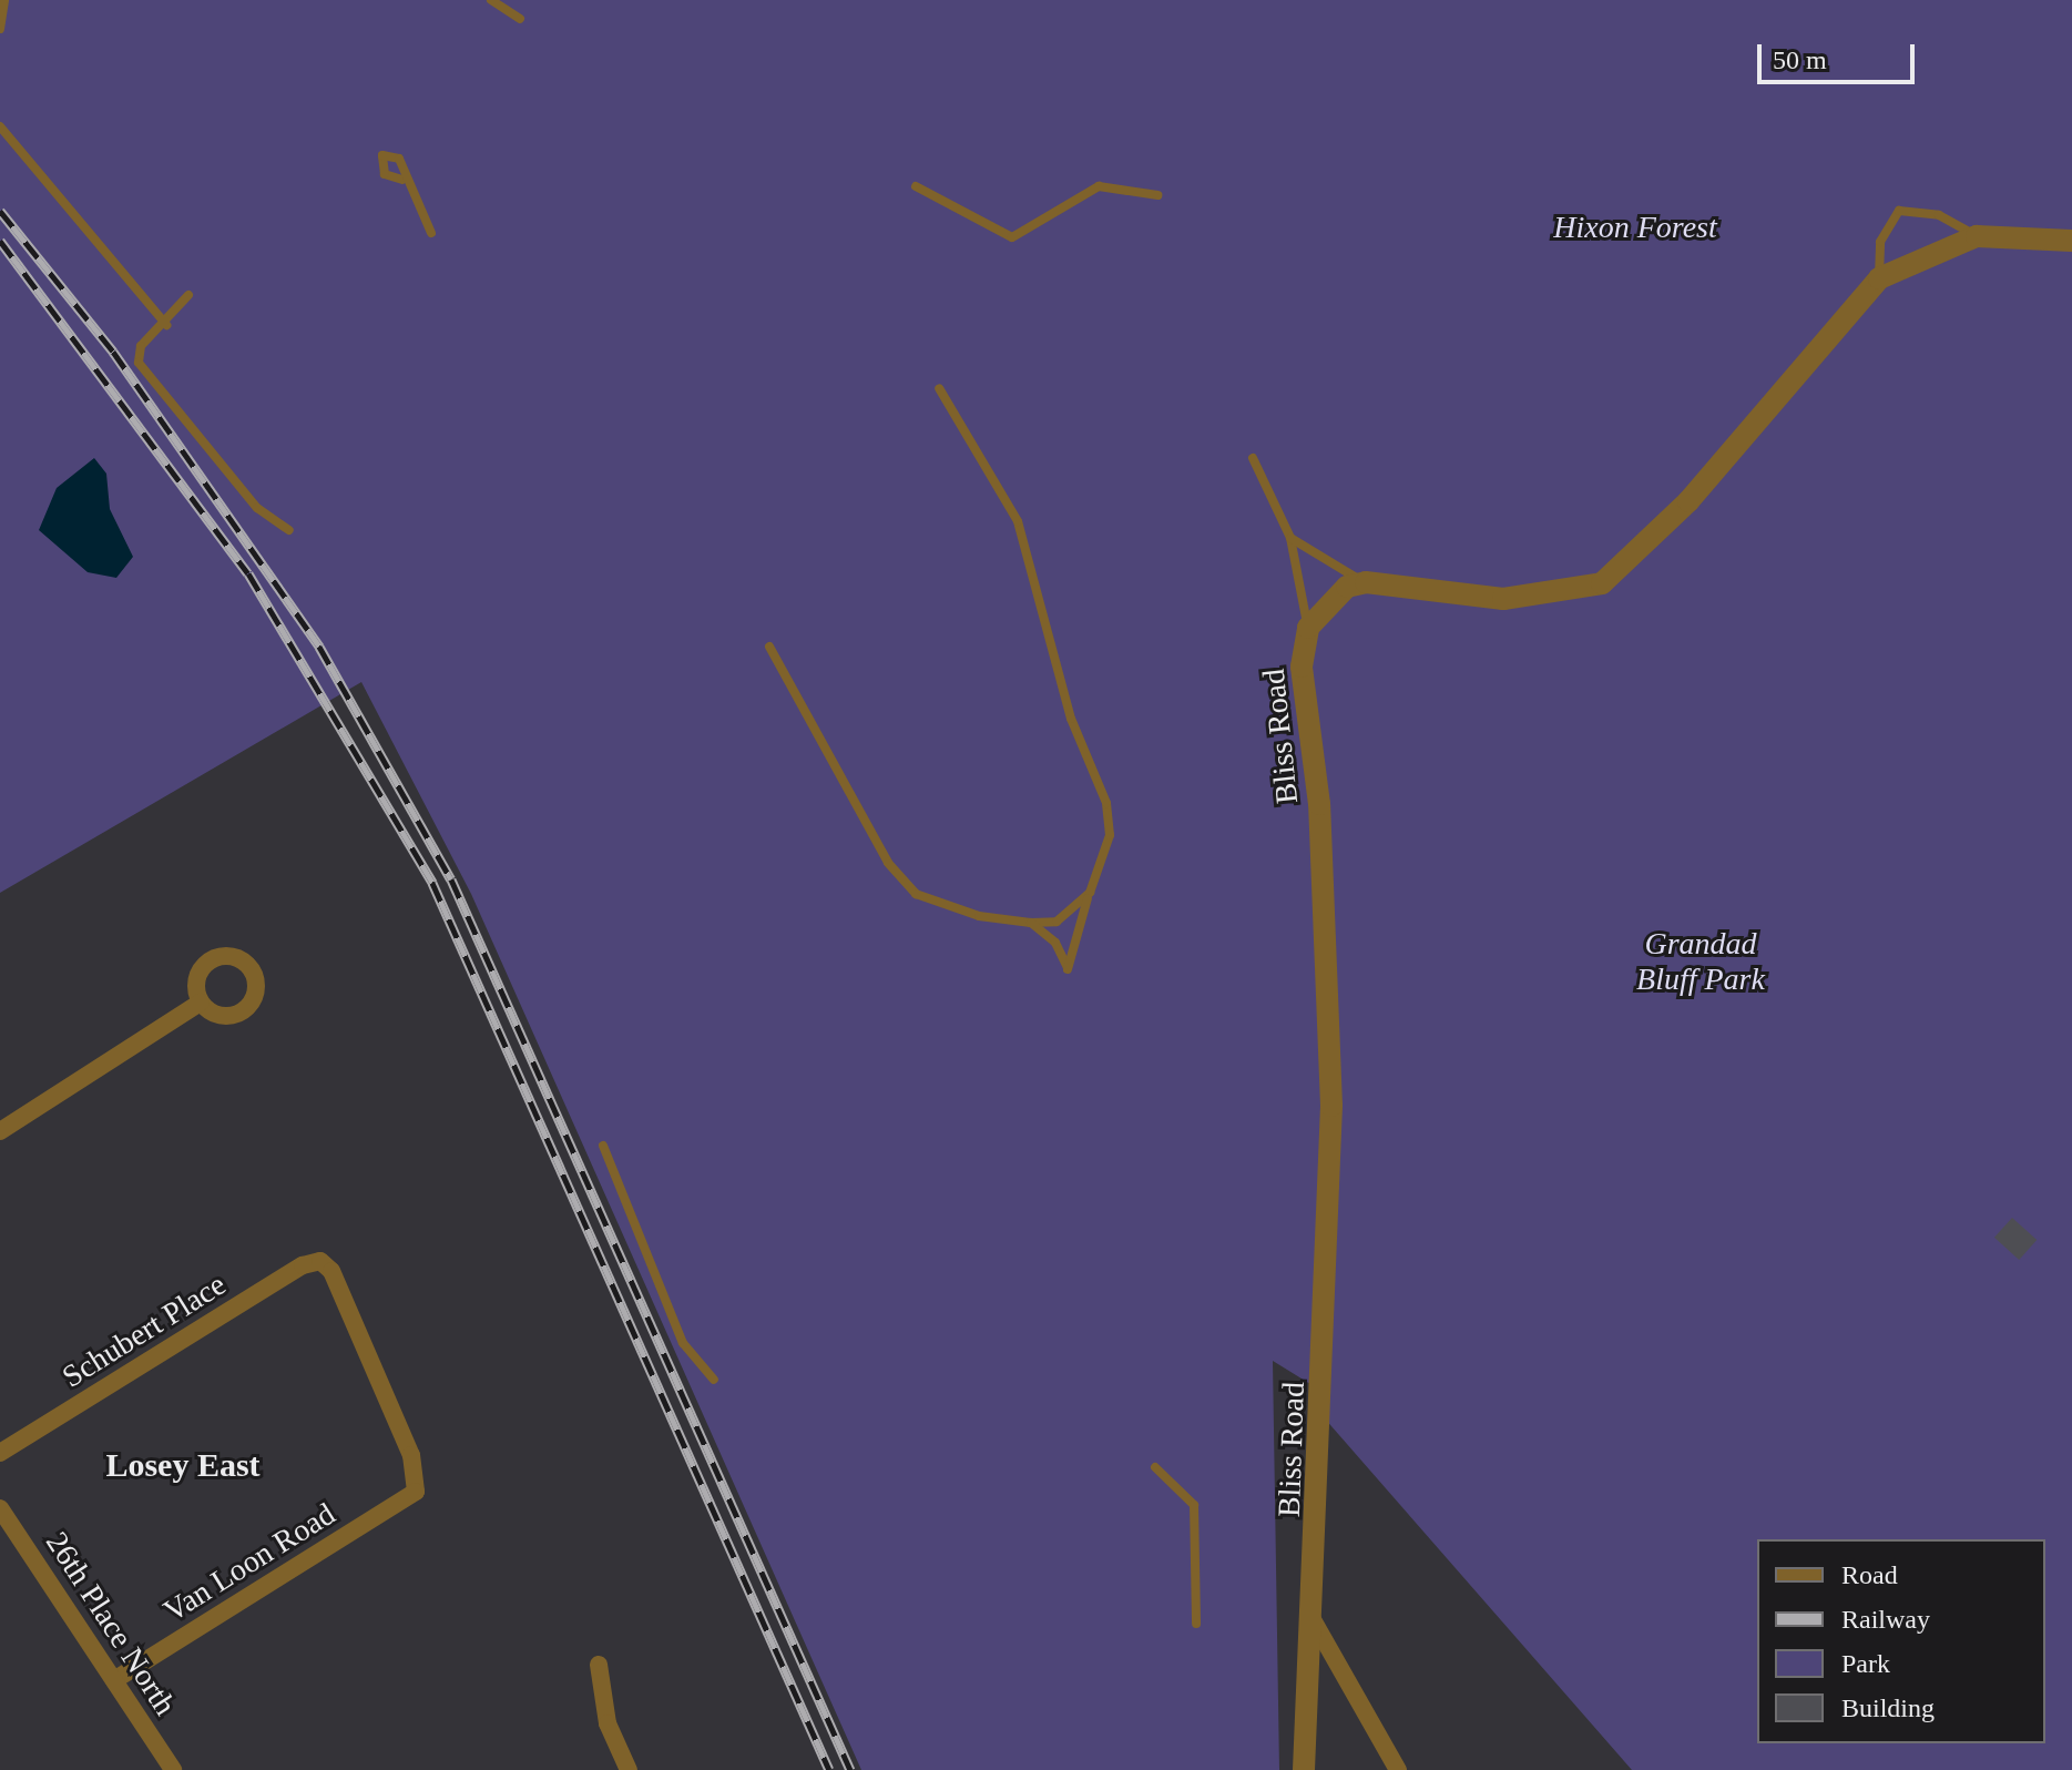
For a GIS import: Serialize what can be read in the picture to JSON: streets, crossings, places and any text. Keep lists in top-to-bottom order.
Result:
{
  "streets": {
    "street": [
      "Bliss Road",
      "Schubert Place",
      "Van Loon Road",
      "26th Place North"
    ]
  },
  "crossings": [
    ["Schubert Place", "Van Loon Road"],
    ["Van Loon Road", "26th Place North"]
  ],
  "districts": ["Losey East"],
  "parks": ["Hixon Forest", "Grandad Bluff Park"],
  "legend": [
    "Road",
    "Railway",
    "Park",
    "Building"
  ],
  "scale_bar": "50 m"
}
